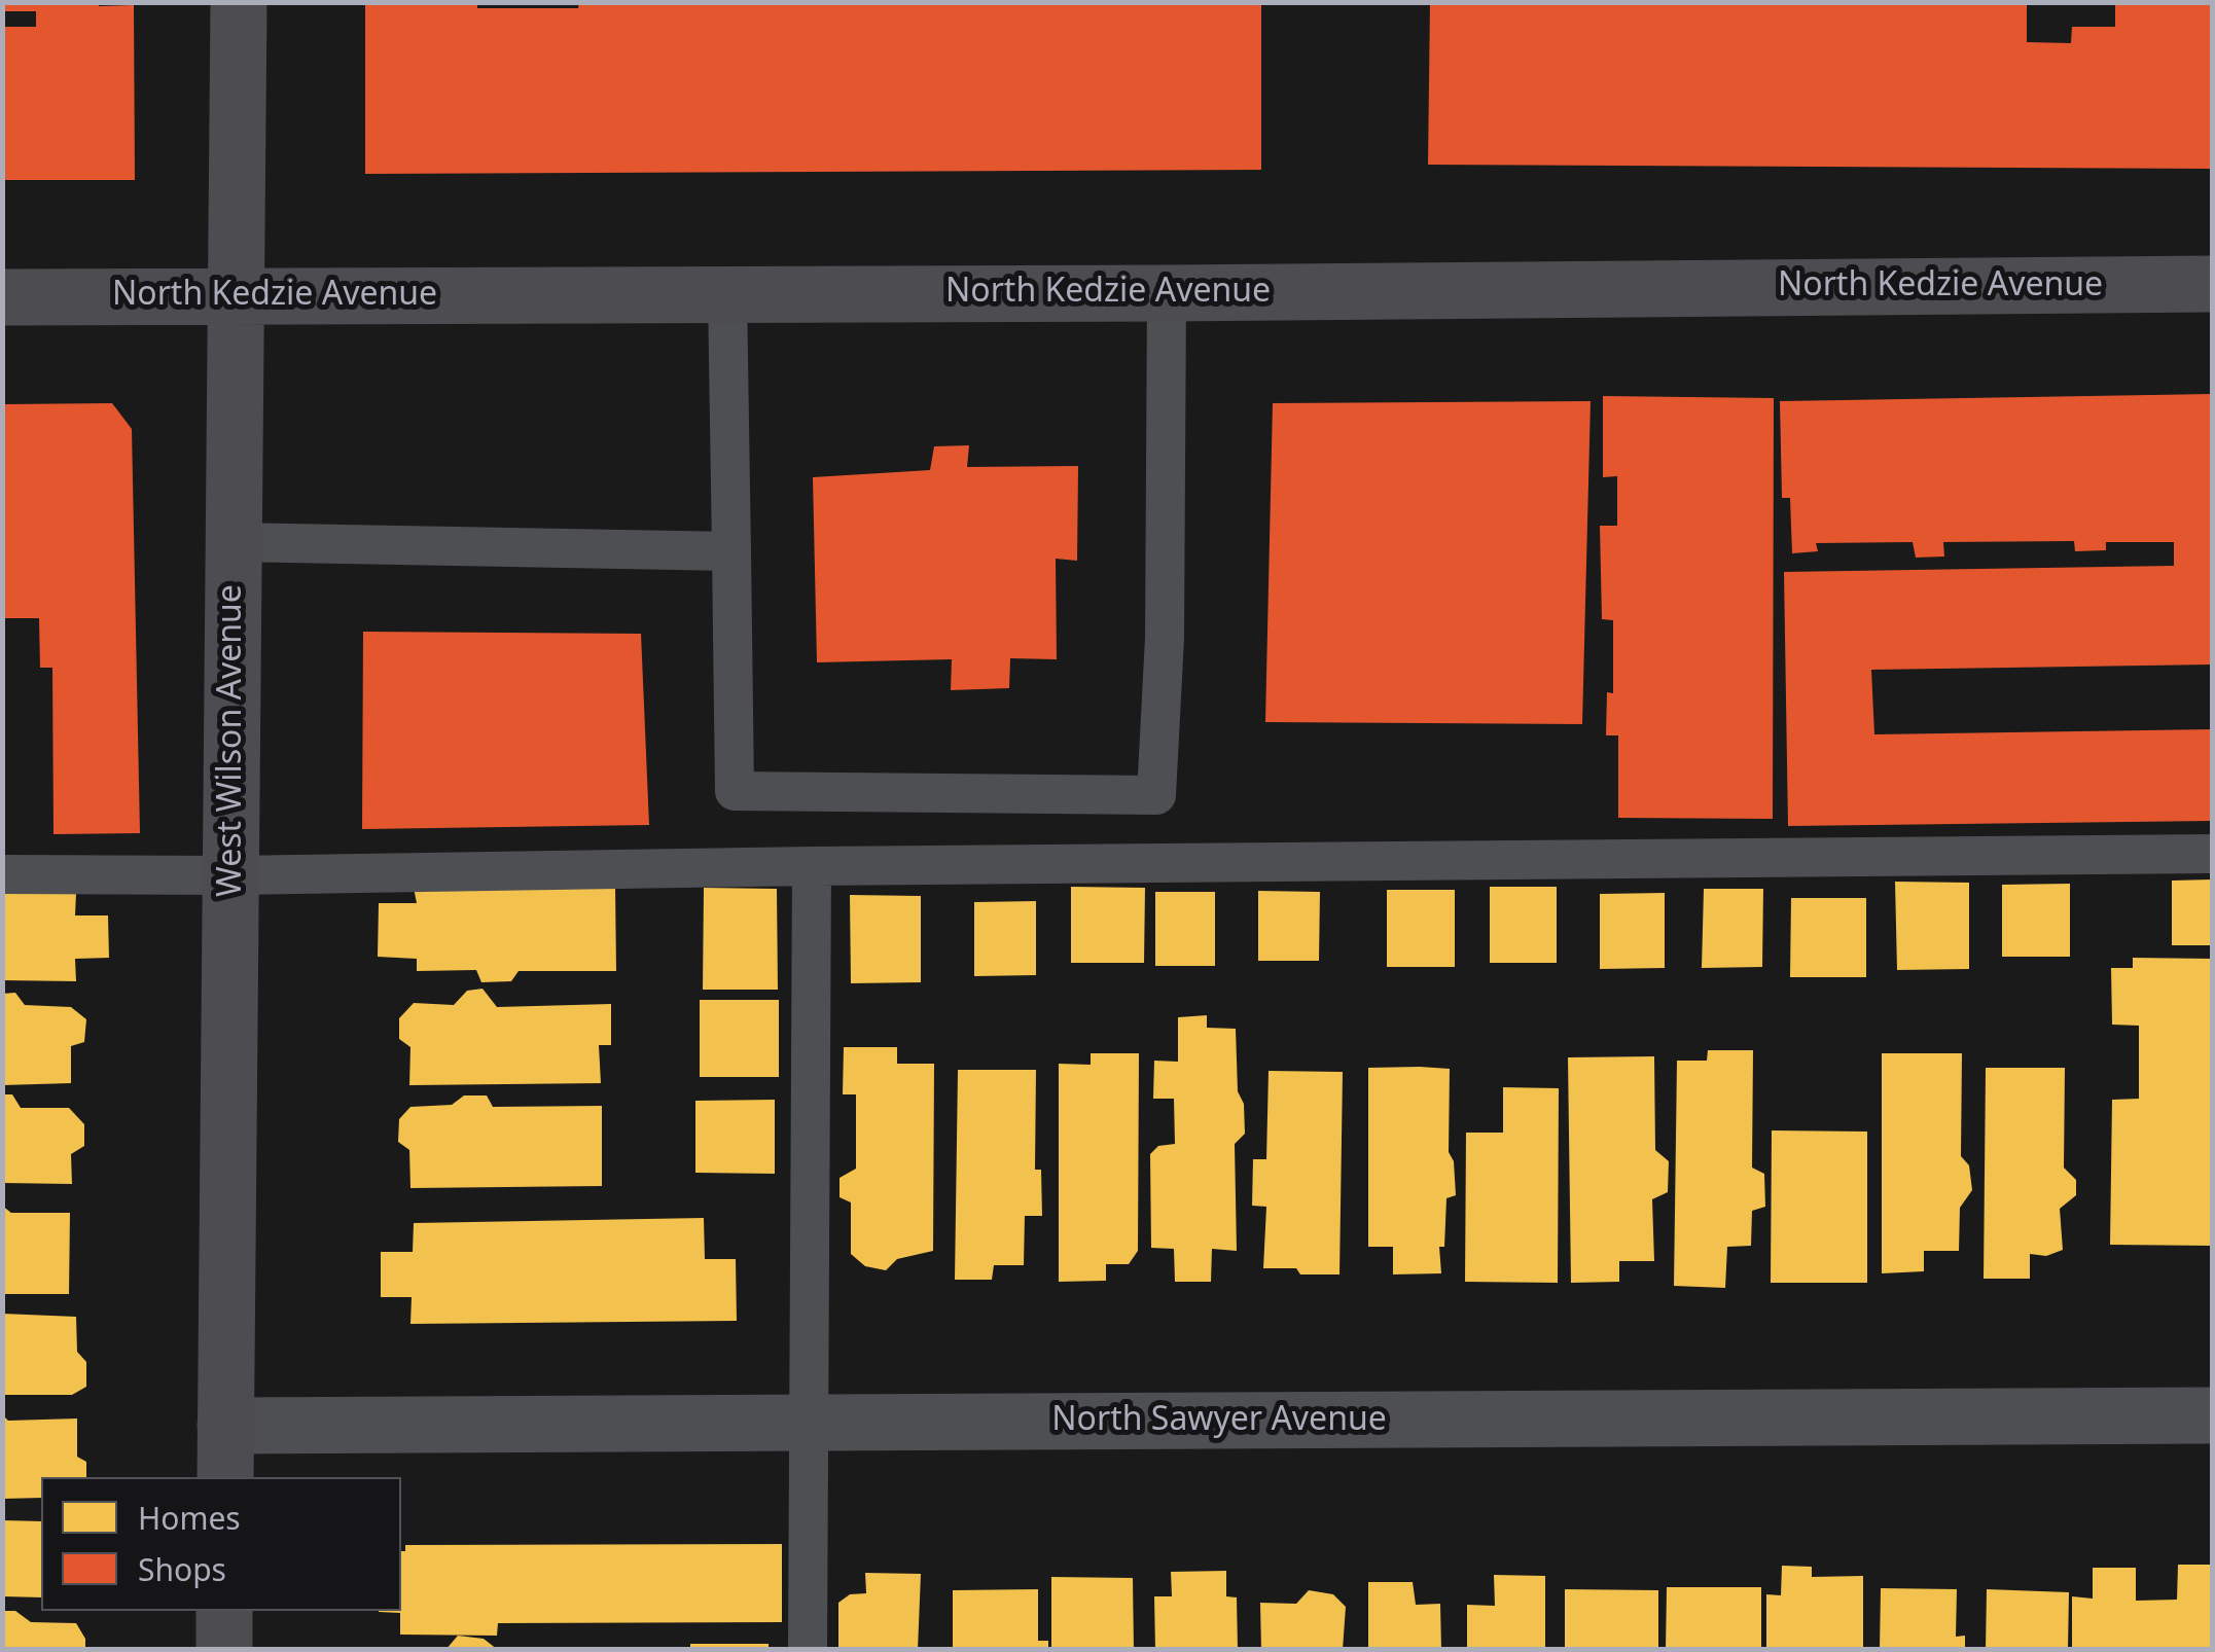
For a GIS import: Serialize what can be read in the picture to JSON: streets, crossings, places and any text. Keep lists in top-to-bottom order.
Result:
{
  "streets": {
    "main road": ["North Kedzie Avenue", "West Wilson Avenue"],
    "street": ["North Sawyer Avenue"]
  },
  "crossings": [
    ["North Kedzie Avenue", "West Wilson Avenue"],
    ["West Wilson Avenue", "North Sawyer Avenue"]
  ],
  "legend": ["Homes", "Shops"]
}
